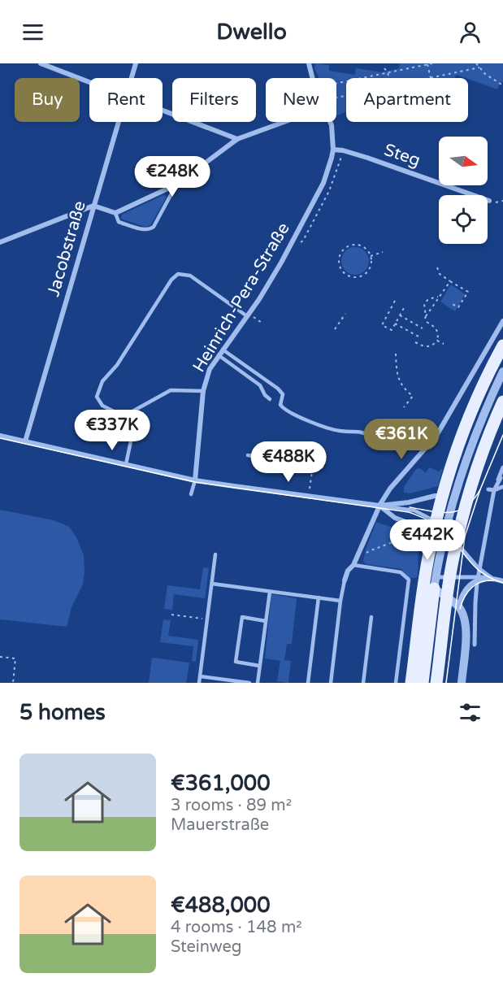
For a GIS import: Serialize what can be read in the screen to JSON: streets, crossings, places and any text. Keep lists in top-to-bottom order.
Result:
{
  "streets": {
    "street": ["Steg", "Jacobstraße", "Heinrich-Pera-Straße"]
  },
  "crossings": [
    ["Steg", "Heinrich-Pera-Straße"]
  ],
  "north": "right",
  "page": {
    "header": "Dwello",
    "chip": [
      "Buy",
      "Rent",
      "Filters",
      "New",
      "Apartment"
    ],
    "price": [
      "€248K",
      "€337K",
      "€361K",
      "€488K",
      "€442K"
    ],
    "heading": "5 homes",
    "list": [
      {
        "name": "€361,000",
        "note": "3 rooms · 89 m² · Mauerstraße"
      },
      {
        "name": "€488,000",
        "note": "4 rooms · 148 m² · Steinweg"
      }
    ]
  }
}
